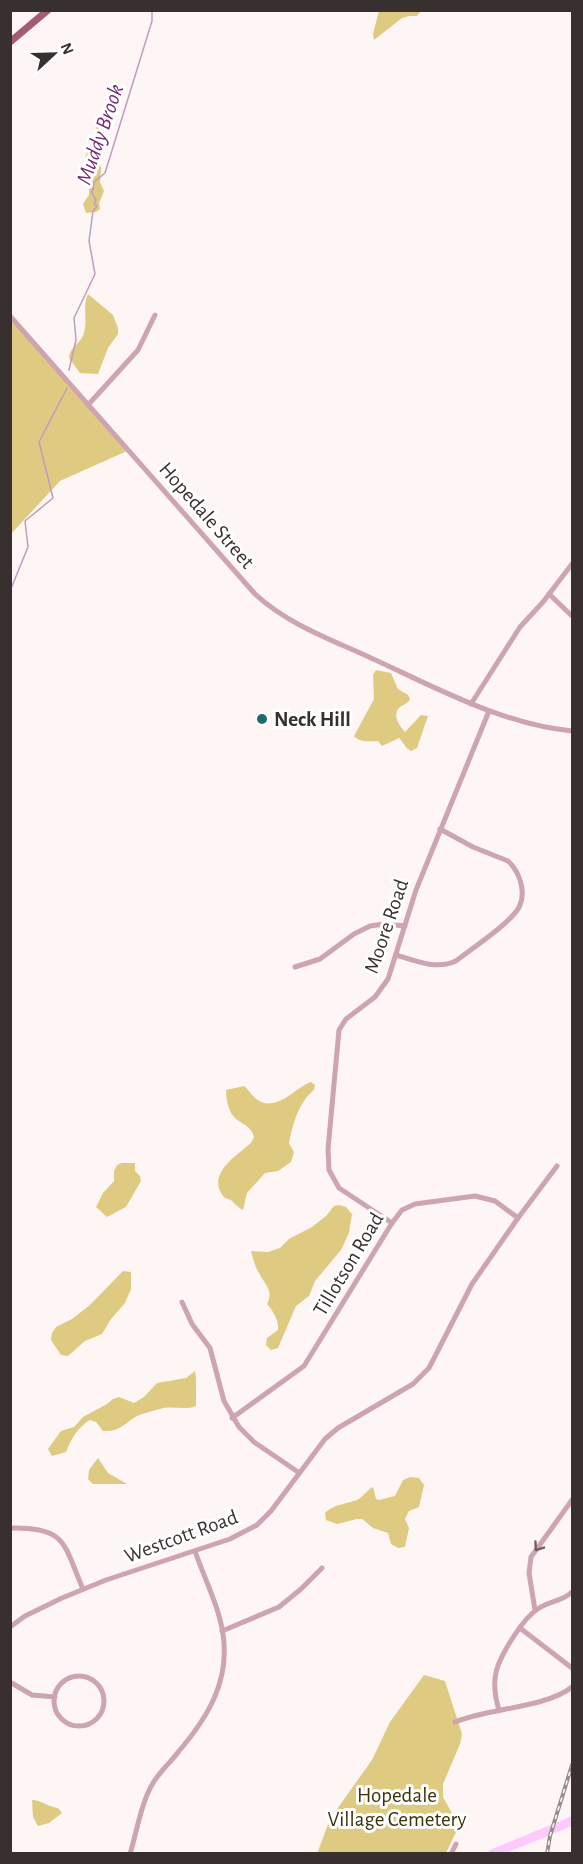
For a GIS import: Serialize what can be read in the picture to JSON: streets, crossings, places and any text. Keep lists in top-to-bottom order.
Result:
{
  "streets": {
    "street": [
      "Hopedale Street",
      "Moore Road",
      "Tillotson Road",
      "Westcott Road"
    ]
  },
  "crossings": [
    ["Hopedale Street", "Moore Road"],
    ["Moore Road", "Tillotson Road"],
    ["Tillotson Road", "Westcott Road"]
  ],
  "water": ["Muddy Brook"],
  "parks": ["Hopedale Village Cemetery"],
  "places": ["Neck Hill"],
  "north": "right"
}
